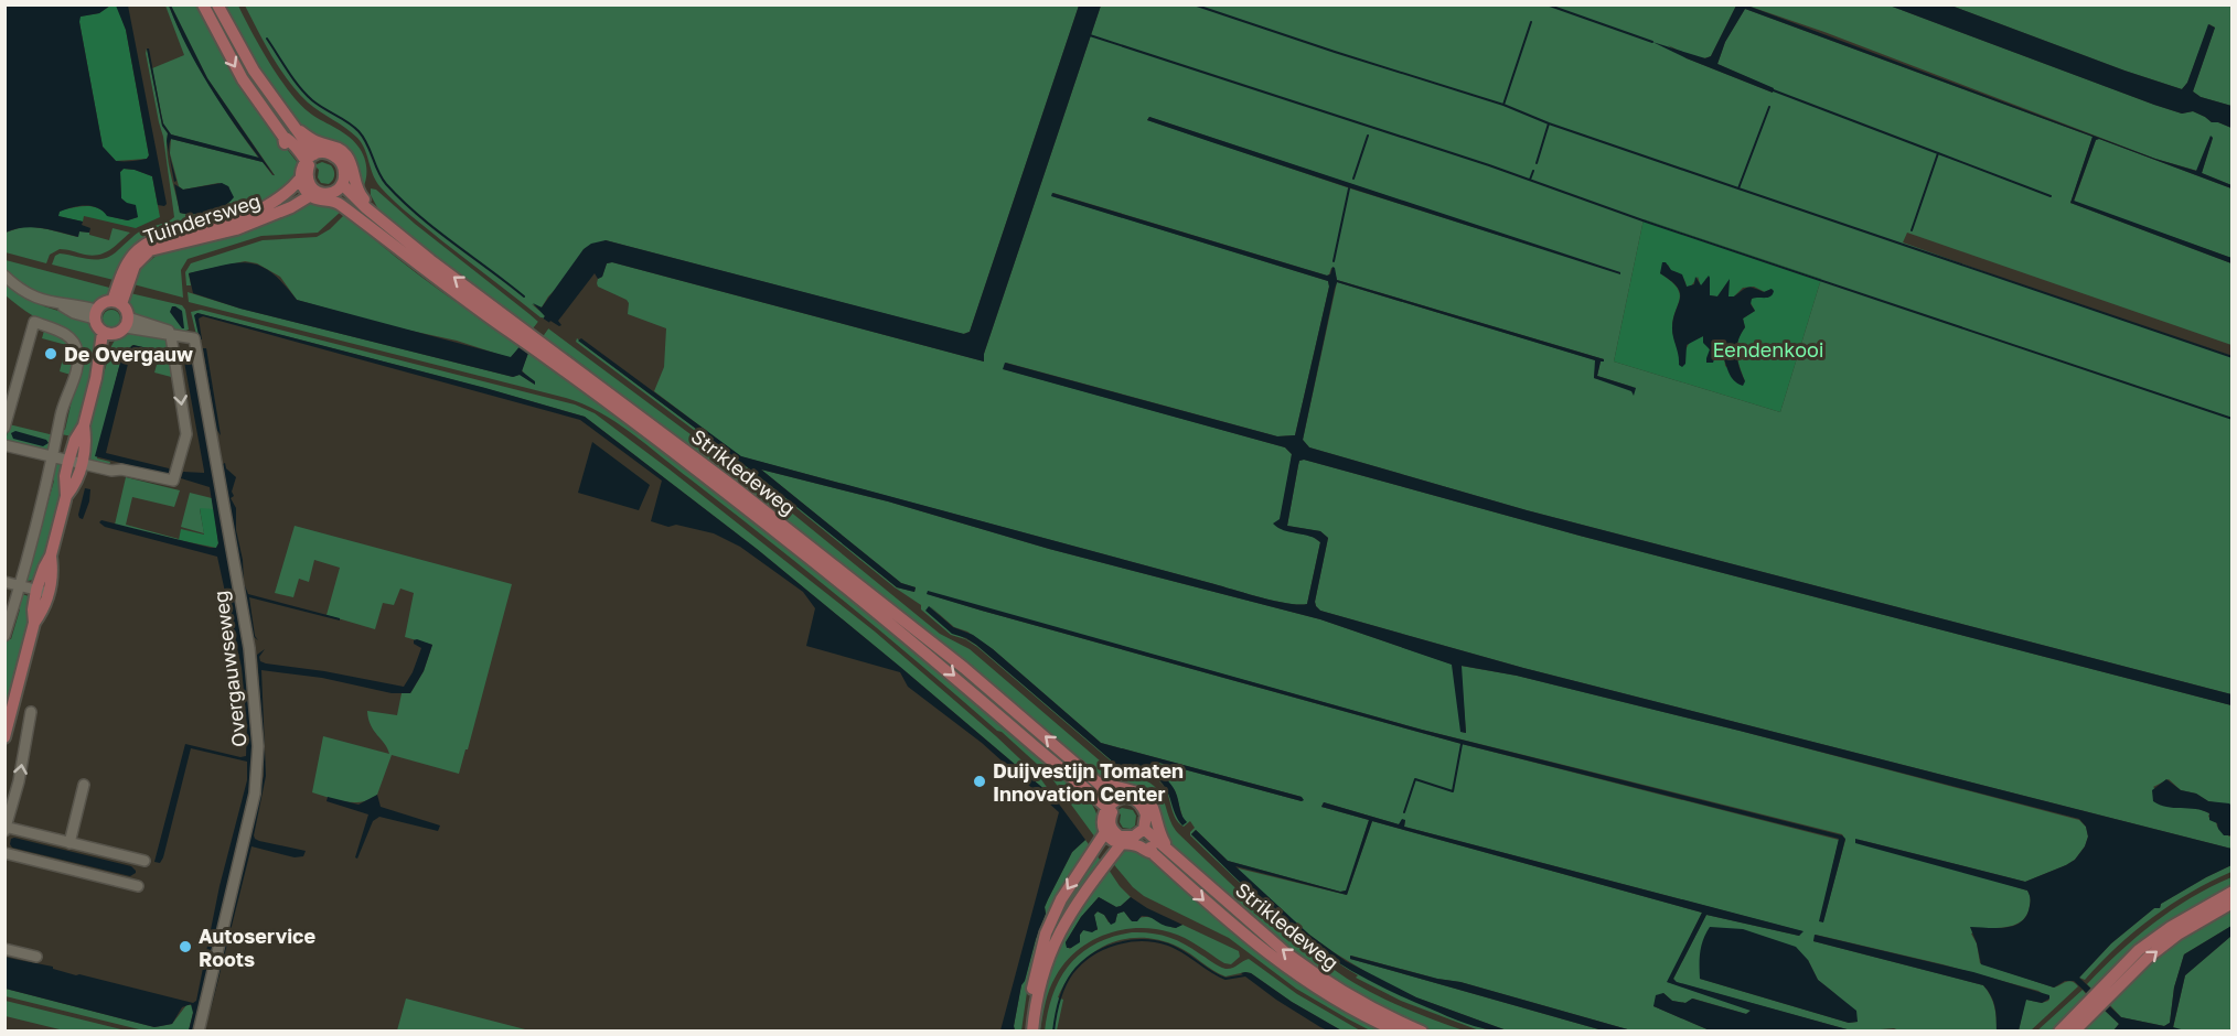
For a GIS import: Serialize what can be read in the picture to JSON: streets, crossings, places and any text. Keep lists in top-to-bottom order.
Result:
{
  "streets": {
    "main road": ["Tuindersweg", "Strikledeweg"],
    "street": ["Overgauwseweg"]
  },
  "parks": ["Eendenkooi"],
  "places": ["De Overgauw", "Duijvestijn Tomaten Innovation Center", "Autoservice Roots"]
}
